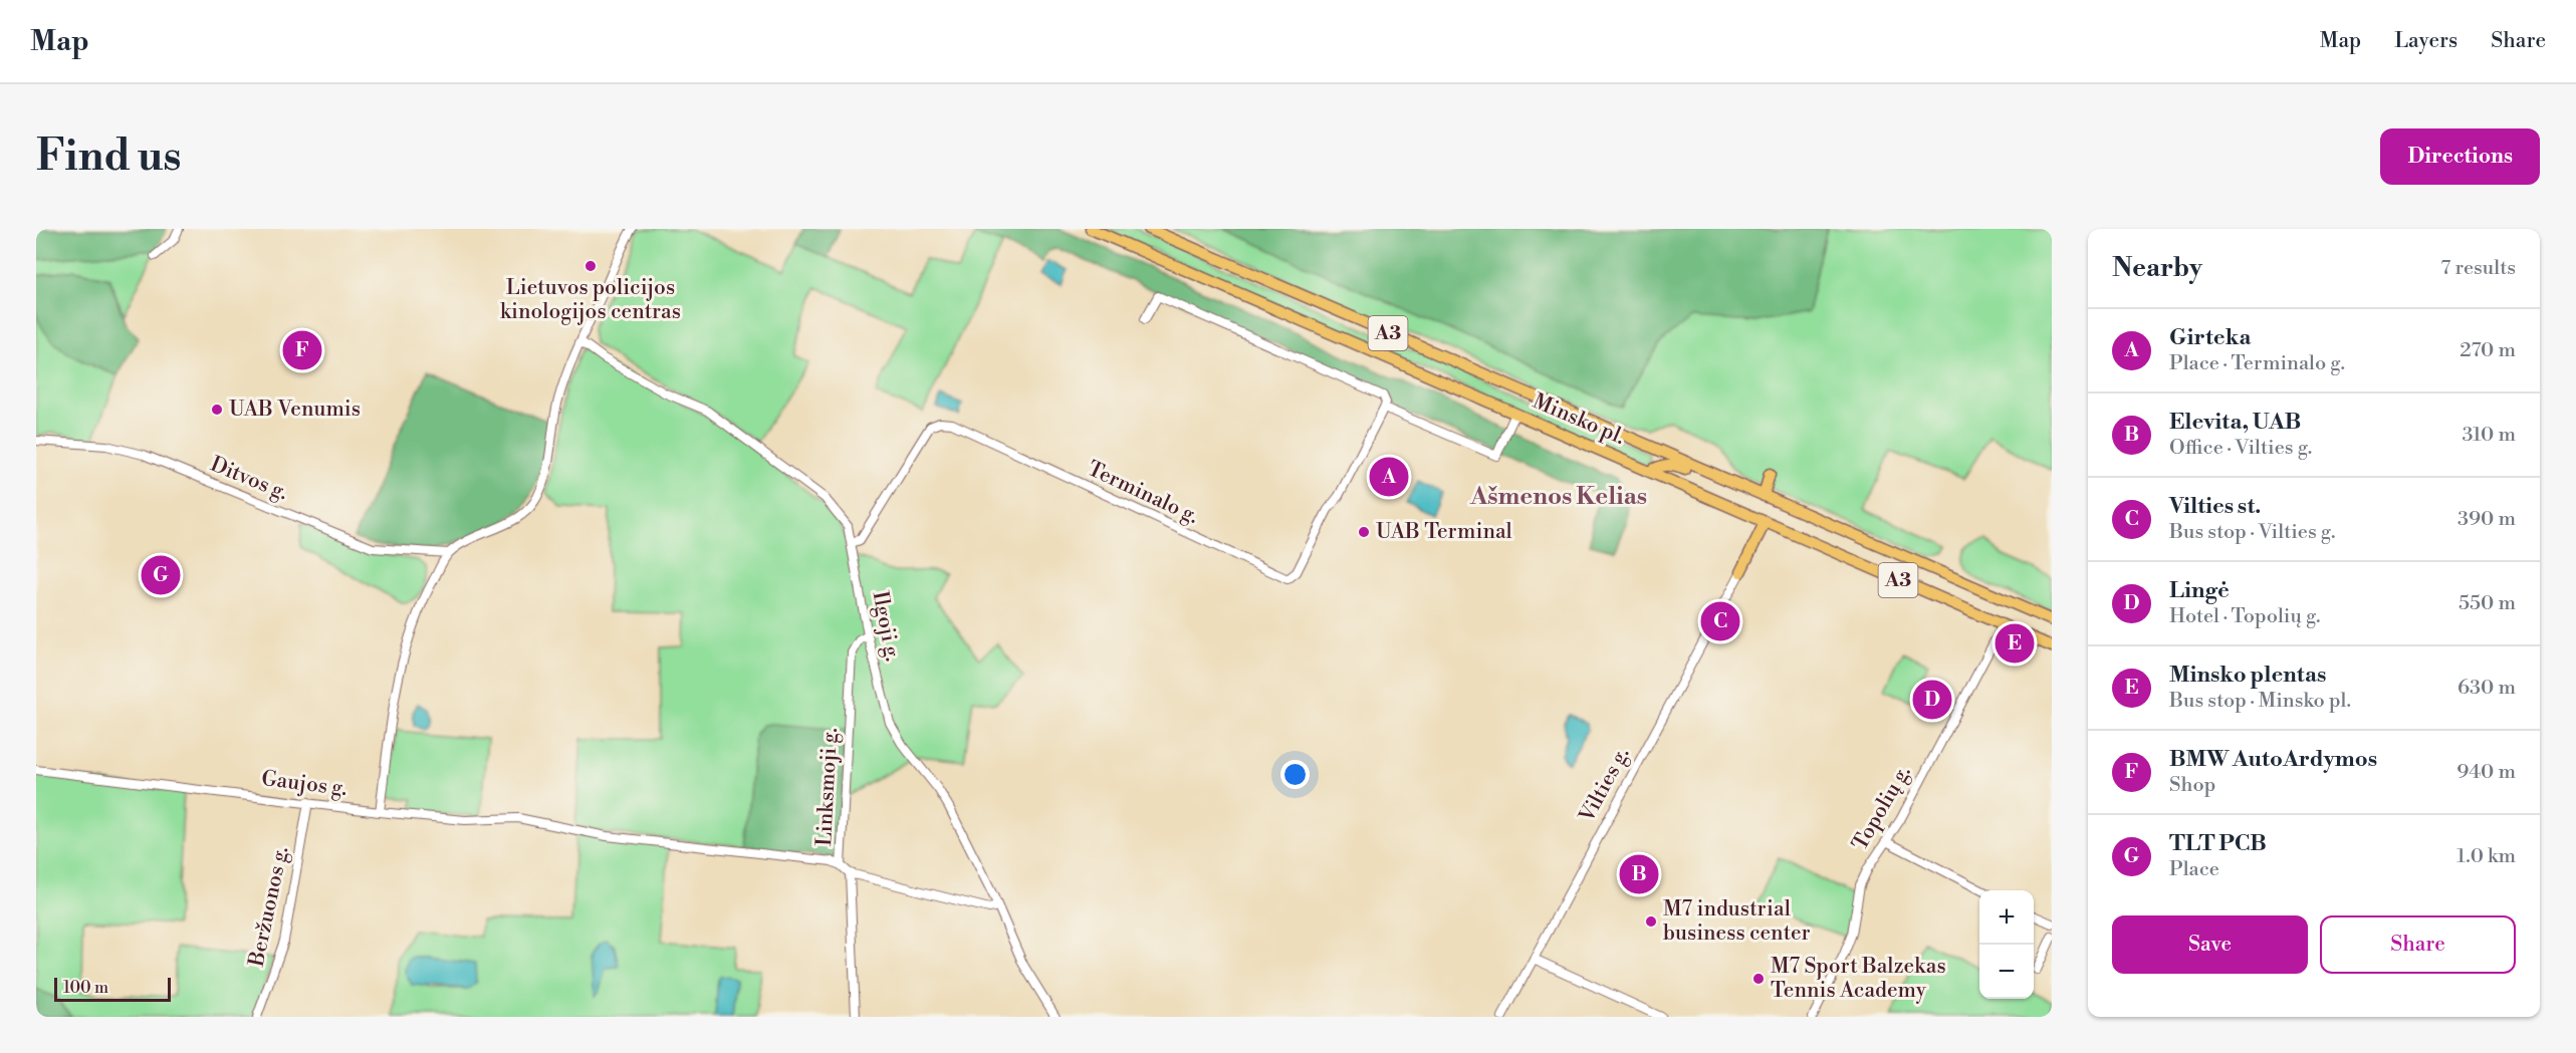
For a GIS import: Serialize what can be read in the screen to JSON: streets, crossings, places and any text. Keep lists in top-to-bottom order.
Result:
{
  "streets": {
    "highway": ["A3", "Minsko pl."],
    "street": [
      "Ditvos g.",
      "Terminalo g.",
      "Ilgoji g.",
      "Gaujos g.",
      "Vilties g.",
      "Linksmoji g.",
      "Topolių g.",
      "Beržuonos g."
    ]
  },
  "crossings": [
    ["Minsko pl.", "Topolių g."],
    ["Terminalo g.", "Ilgoji g."],
    ["Ilgoji g.", "Linksmoji g."],
    ["Gaujos g.", "Linksmoji g."],
    ["Gaujos g.", "Beržuonos g."]
  ],
  "districts": ["Ašmenos Kelias"],
  "places": [
    "Lietuvos policijos kinologijos centras",
    "UAB Venumis",
    "UAB Terminal",
    "M7 industrial business center",
    "M7 Sport Balzekas Tennis Academy"
  ],
  "scale_bar": "100 m",
  "page": {
    "header": "Map",
    "nav": ["Map", "Layers", "Share"],
    "buttons": [
      "Directions",
      ["Save", "Share"]
    ],
    "title": "Find us",
    "heading": ["Nearby", "7 results"],
    "list": [
      {
        "mark": "A",
        "name": "Girteka",
        "note": "Place · Terminalo g.",
        "value": "270 m"
      },
      {
        "mark": "B",
        "name": "Elevita, UAB",
        "note": "Office · Vilties g.",
        "value": "310 m"
      },
      {
        "mark": "C",
        "name": "Vilties st.",
        "note": "Bus stop · Vilties g.",
        "value": "390 m"
      },
      {
        "mark": "D",
        "name": "Lingė",
        "note": "Hotel · Topolių g.",
        "value": "550 m"
      },
      {
        "mark": "E",
        "name": "Minsko plentas",
        "note": "Bus stop · Minsko pl.",
        "value": "630 m"
      },
      {
        "mark": "F",
        "name": "BMW AutoArdymos",
        "note": "Shop",
        "value": "940 m"
      },
      {
        "mark": "G",
        "name": "TLT PCB",
        "note": "Place",
        "value": "1.0 km"
      }
    ],
    "pins": [
      "F",
      "A",
      "G",
      "C",
      "E",
      "D",
      "B"
    ],
    "map_buttons": ["+", "−"],
    "scale": "100 m"
  }
}
